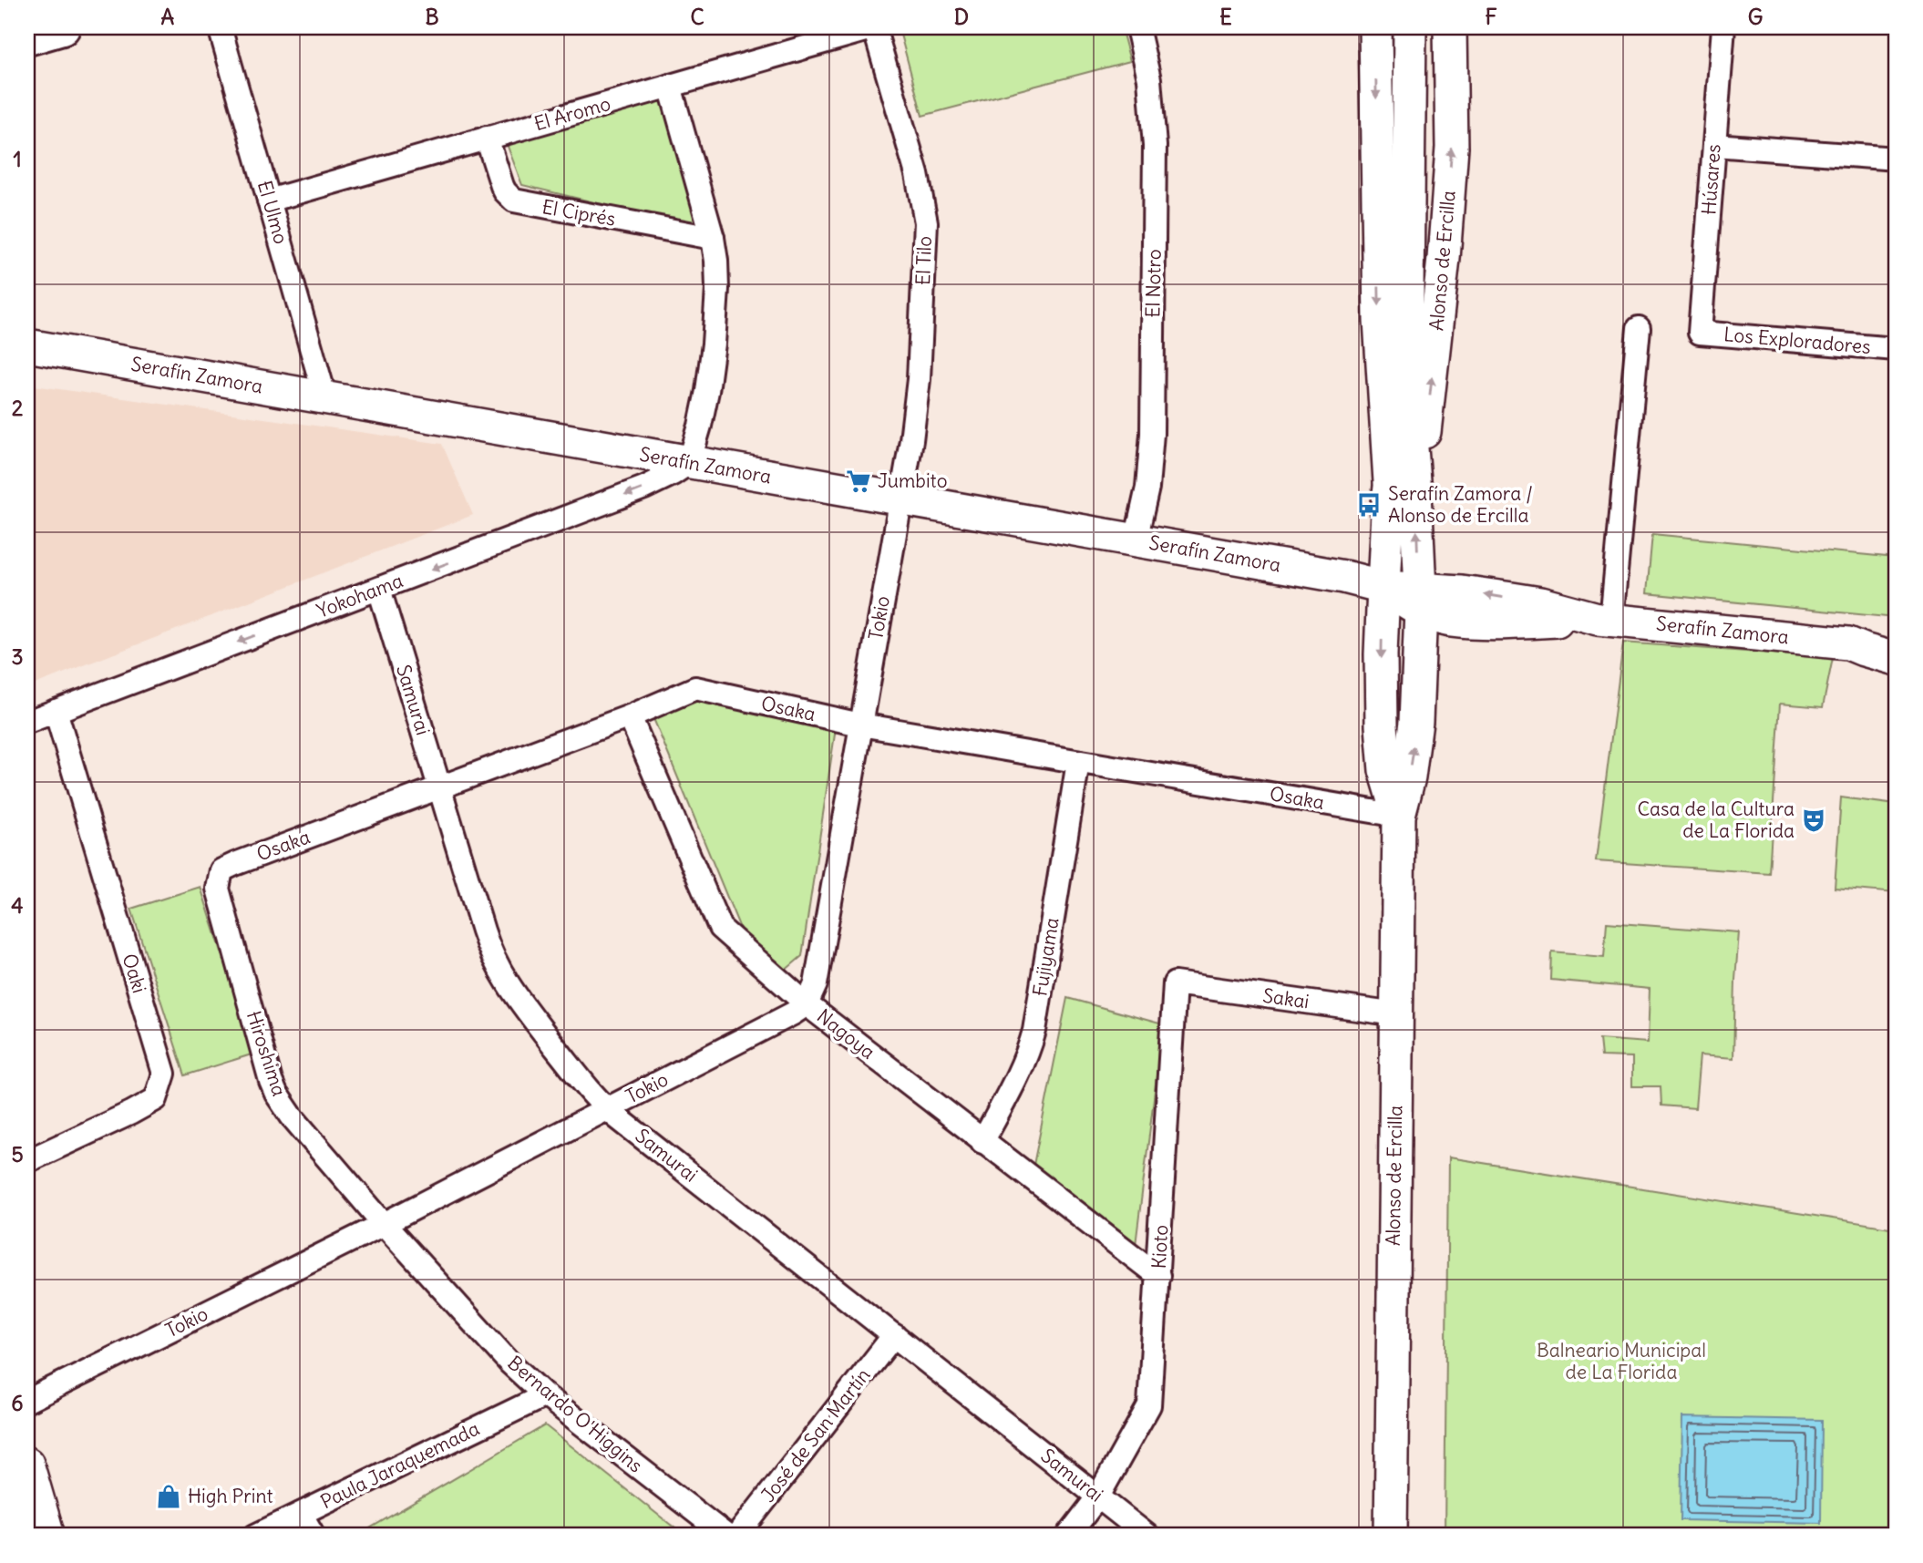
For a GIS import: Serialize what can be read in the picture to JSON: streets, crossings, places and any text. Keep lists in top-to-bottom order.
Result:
{
  "streets": {
    "street": [
      "El Aromo",
      "Húsares",
      "El Ulmo",
      "El Ciprés",
      "El Tilo",
      "Alonso de Ercilla",
      "El Notro",
      "Los Exploradores",
      "Serafín Zamora",
      "Yokohama",
      "Tokio",
      "Samurai",
      "Osaka",
      "Fujiyama",
      "Oaki",
      "Sakai",
      "Nagoya",
      "Hiroshima",
      "Kioto",
      "Bernardo O'Higgins",
      "José de San Martín",
      "Paula Jaraquemada"
    ]
  },
  "crossings": [
    ["El Aromo", "El Ulmo"],
    ["El Aromo", "El Ciprés"],
    ["El Aromo", "El Tilo"],
    ["Húsares", "Los Exploradores"],
    ["El Ulmo", "Serafín Zamora"],
    ["El Tilo", "Serafín Zamora"],
    ["El Tilo", "Tokio"],
    ["Alonso de Ercilla", "Serafín Zamora"],
    ["Alonso de Ercilla", "Osaka"],
    ["Alonso de Ercilla", "Sakai"],
    ["El Notro", "Serafín Zamora"],
    ["Serafín Zamora", "Yokohama"],
    ["Serafín Zamora", "Tokio"],
    ["Yokohama", "Samurai"],
    ["Yokohama", "Oaki"],
    ["Tokio", "Samurai"],
    ["Tokio", "Osaka"],
    ["Tokio", "Nagoya"],
    ["Tokio", "Hiroshima"],
    ["Tokio", "Bernardo O'Higgins"],
    ["Samurai", "Osaka"],
    ["Samurai", "Kioto"],
    ["Samurai", "José de San Martín"],
    ["Osaka", "Fujiyama"],
    ["Osaka", "Nagoya"],
    ["Osaka", "Hiroshima"],
    ["Fujiyama", "Nagoya"],
    ["Sakai", "Kioto"],
    ["Nagoya", "Kioto"],
    ["Hiroshima", "Bernardo O'Higgins"],
    ["Bernardo O'Higgins", "Paula Jaraquemada"]
  ],
  "one_way": ["Yokohama"],
  "parks": ["Balneario Municipal de La Florida"],
  "places": {
    "supermarket": ["Jumbito"],
    "bus stop": ["Serafín Zamora / Alonso de Ercilla"],
    "theatre": ["Casa de la Cultura de La Florida"],
    "shop": ["High Print"]
  },
  "grid": {
    "columns": [
      "A",
      "B",
      "C",
      "D",
      "E",
      "F",
      "G"
    ],
    "rows": [
      "1",
      "2",
      "3",
      "4",
      "5",
      "6"
    ]
  }
}
